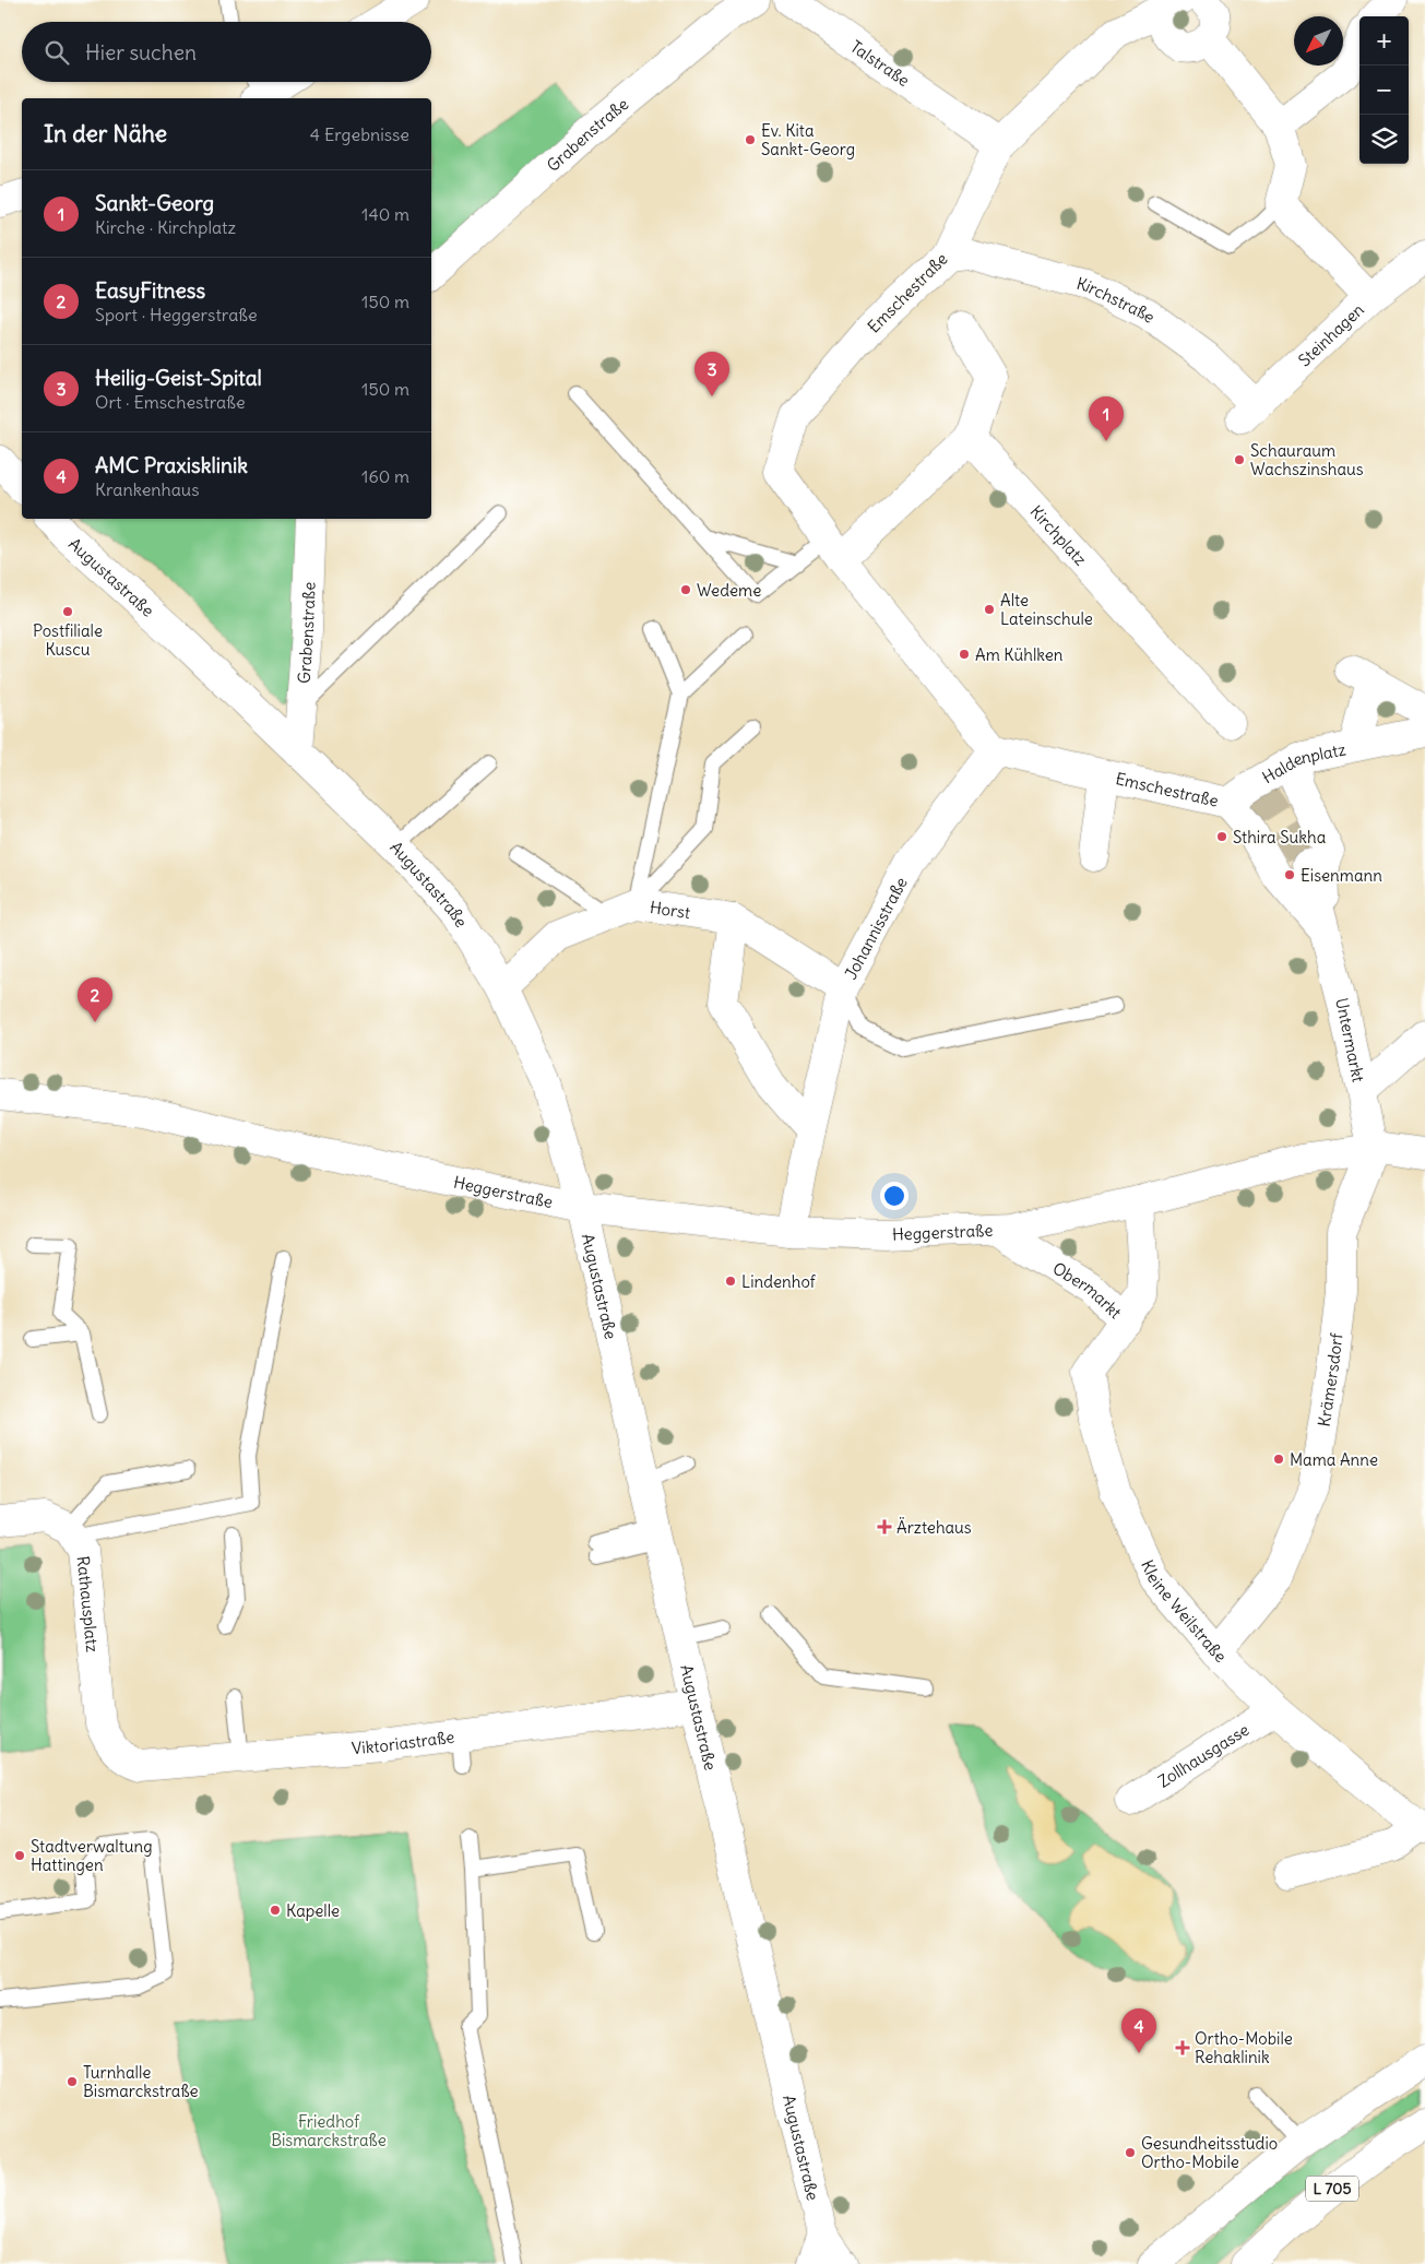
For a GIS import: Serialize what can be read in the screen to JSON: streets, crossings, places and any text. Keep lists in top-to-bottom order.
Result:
{
  "streets": {
    "street": [
      "Talstraße",
      "Grabenstraße",
      "Emschestraße",
      "Kirchstraße",
      "Steinhagen",
      "Kirchplatz",
      "Augustastraße",
      "Haldenplatz",
      "Horst",
      "Johannisstraße",
      "Untermarkt",
      "Heggerstraße",
      "Obermarkt",
      "Krämersdorf",
      "Rathausplatz",
      "Kleine Weilstraße",
      "Viktoriastraße",
      "Zollhausgasse",
      "L 705"
    ]
  },
  "crossings": [
    ["Talstraße", "Emschestraße"],
    ["Grabenstraße", "Augustastraße"],
    ["Emschestraße", "Kirchstraße"],
    ["Emschestraße", "Haldenplatz"],
    ["Emschestraße", "Johannisstraße"],
    ["Emschestraße", "Untermarkt"],
    ["Kirchstraße", "Steinhagen"],
    ["Augustastraße", "Horst"],
    ["Augustastraße", "Heggerstraße"],
    ["Augustastraße", "Viktoriastraße"],
    ["Haldenplatz", "Untermarkt"],
    ["Horst", "Johannisstraße"],
    ["Johannisstraße", "Heggerstraße"],
    ["Untermarkt", "Krämersdorf"],
    ["Heggerstraße", "Obermarkt"],
    ["Obermarkt", "Kleine Weilstraße"],
    ["Krämersdorf", "Kleine Weilstraße"],
    ["Rathausplatz", "Viktoriastraße"],
    ["Kleine Weilstraße", "Zollhausgasse"]
  ],
  "parks": ["Friedhof Bismarckstraße"],
  "places": {
    "other": [
      "Ev. Kita Sankt-Georg",
      "Schauraum Wachszinshaus",
      "Wedeme",
      "Alte Lateinschule",
      "Postfiliale Kuscu",
      "Am Kühlken",
      "Sthira Sukha",
      "Eisenmann",
      "Lindenhof",
      "Mama Anne",
      "Stadtverwaltung Hattingen",
      "Kapelle",
      "Turnhalle Bismarckstraße",
      "Gesundheitsstudio Ortho-Mobile"
    ],
    "health": ["Ärztehaus", "Ortho-Mobile Rehaklinik"]
  },
  "north": "bottom left",
  "page": {
    "map_buttons": ["+", "−"],
    "search": "Hier suchen",
    "heading": ["In der Nähe", "4 Ergebnisse"],
    "list": [
      {
        "mark": "1",
        "name": "Sankt-Georg",
        "note": "Kirche · Kirchplatz",
        "value": "140 m"
      },
      {
        "mark": "2",
        "name": "EasyFitness",
        "note": "Sport · Heggerstraße",
        "value": "150 m"
      },
      {
        "mark": "3",
        "name": "Heilig-Geist-Spital",
        "note": "Ort · Emschestraße",
        "value": "150 m"
      },
      {
        "mark": "4",
        "name": "AMC Praxisklinik",
        "note": "Krankenhaus",
        "value": "160 m"
      }
    ],
    "pins": [
      "3",
      "1",
      "2",
      "4"
    ]
  }
}
